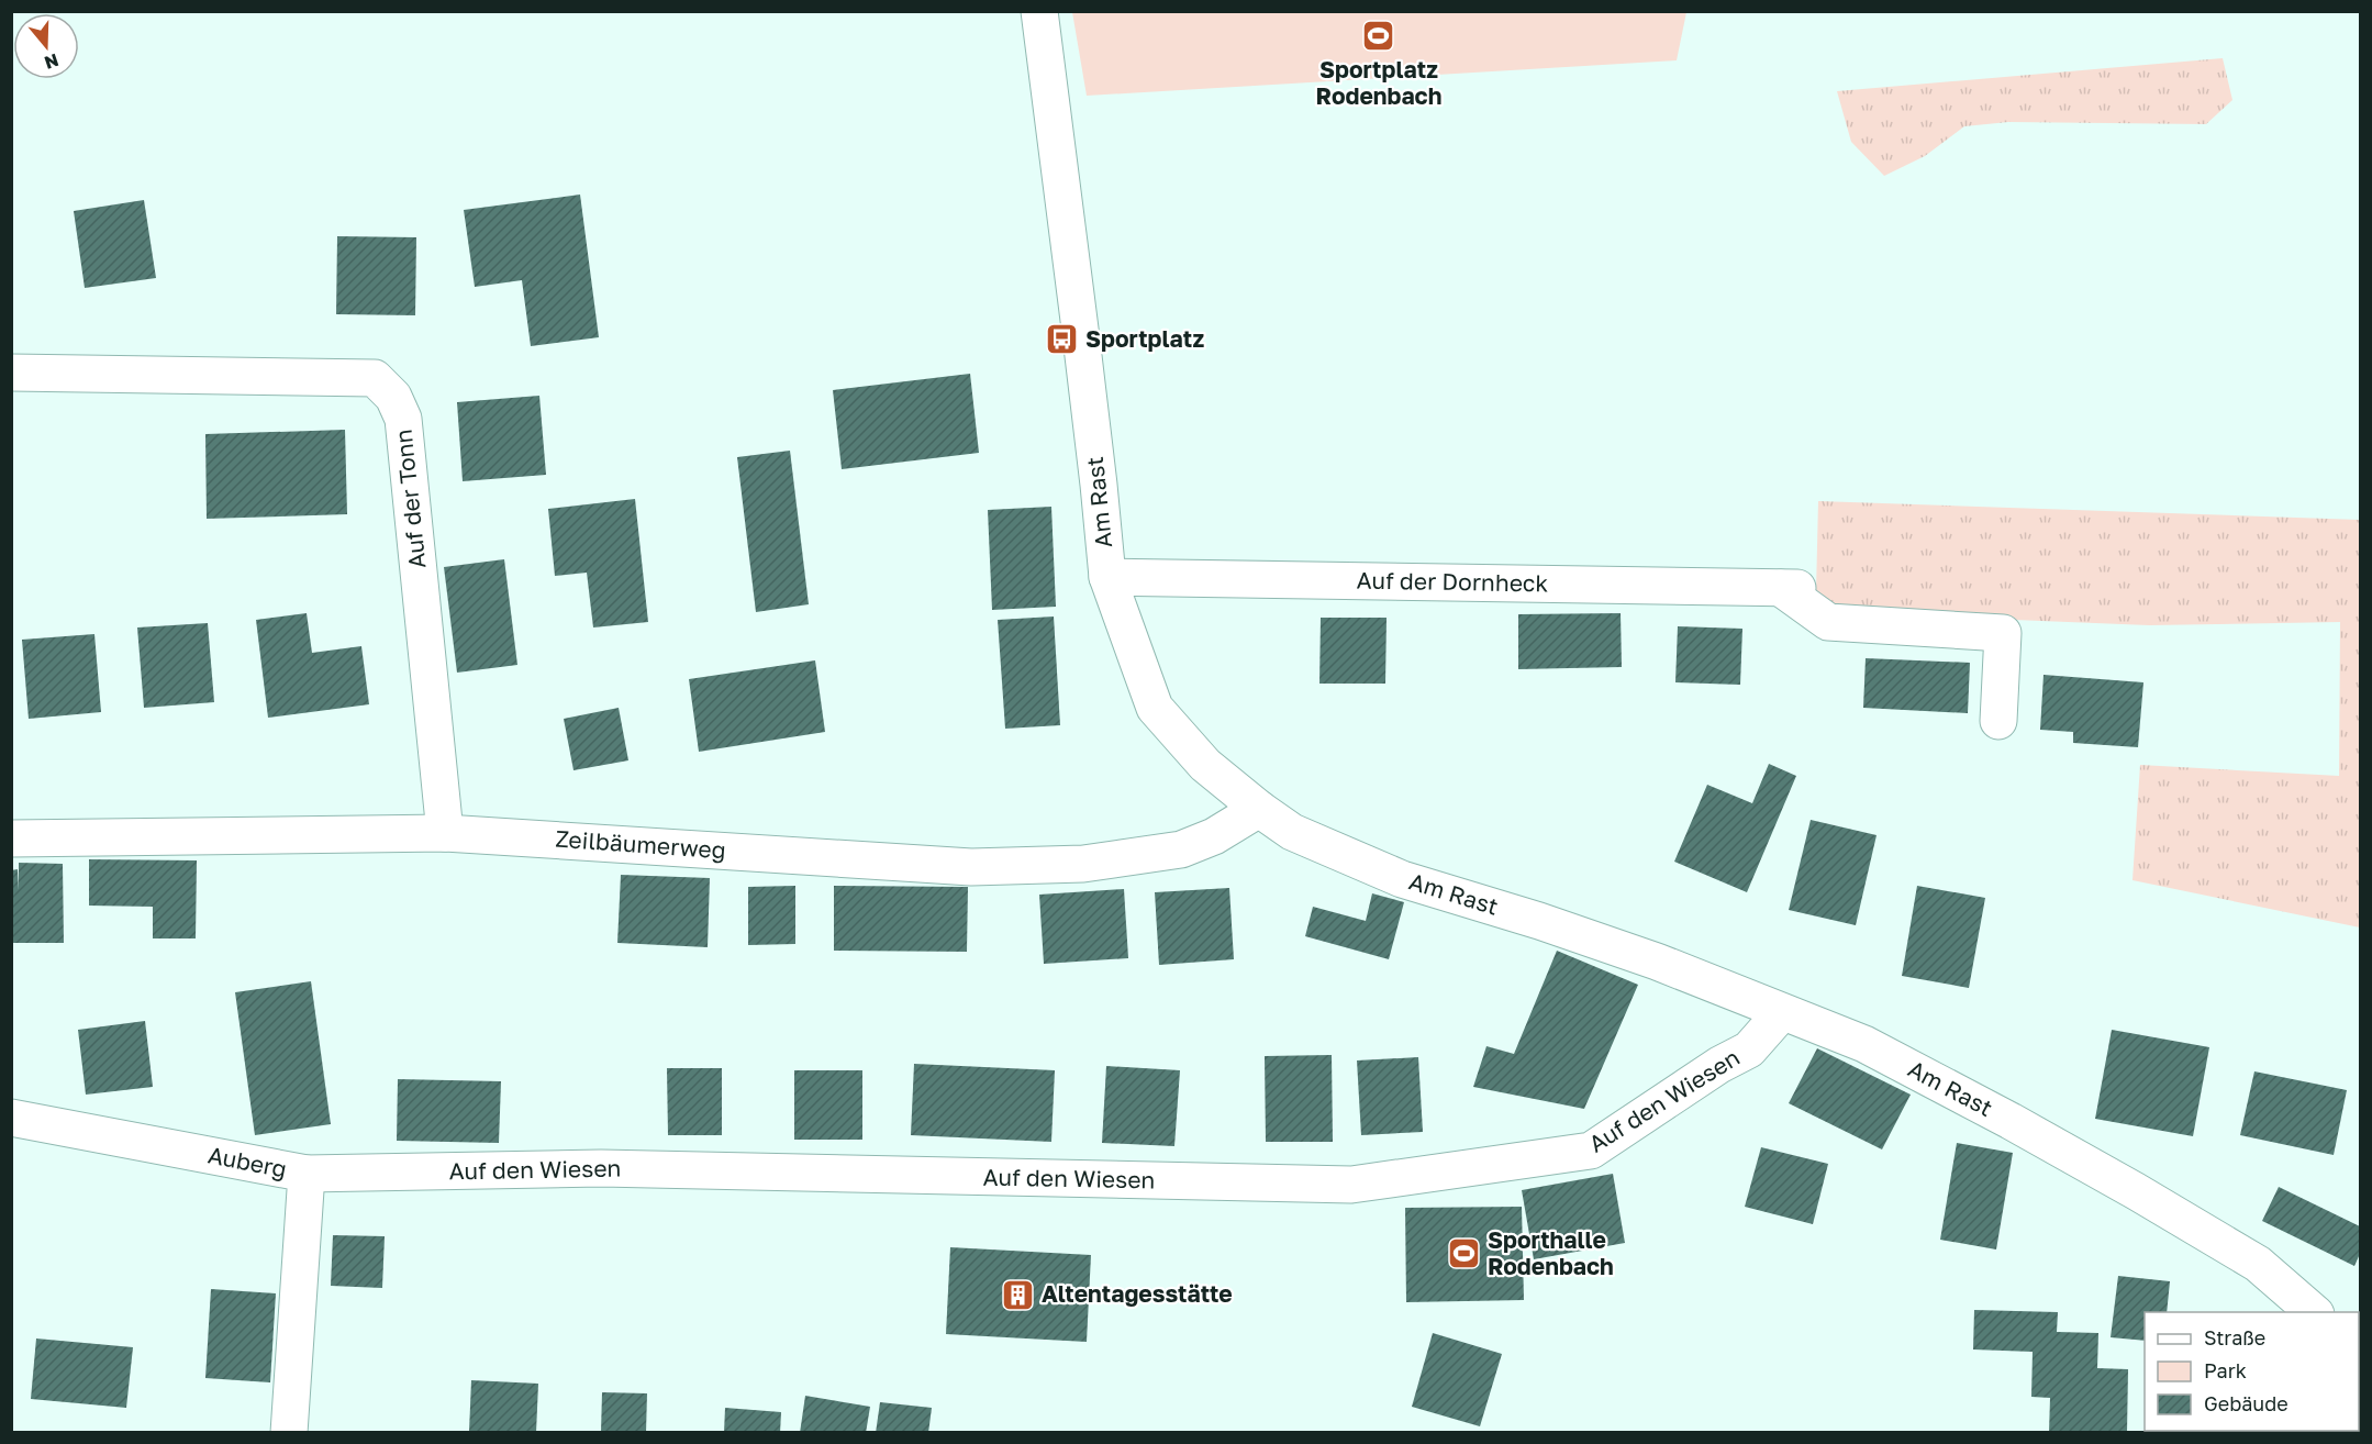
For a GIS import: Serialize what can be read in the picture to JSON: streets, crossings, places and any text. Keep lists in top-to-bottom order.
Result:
{
  "streets": {
    "street": [
      "Auf der Tonn",
      "Am Rast",
      "Auf der Dornheck",
      "Zeilbäumerweg",
      "Auf den Wiesen",
      "Auberg"
    ]
  },
  "crossings": [
    ["Auf der Tonn", "Zeilbäumerweg"],
    ["Am Rast", "Auf der Dornheck"],
    ["Am Rast", "Zeilbäumerweg"],
    ["Am Rast", "Auf den Wiesen"],
    ["Auf den Wiesen", "Auberg"]
  ],
  "places": {
    "sports": ["Sportplatz Rodenbach", "Sporthalle Rodenbach"],
    "bus stop": ["Sportplatz"],
    "building": ["Altentagesstätte"]
  },
  "legend": ["Straße", "Park", "Gebäude"],
  "north": "bottom"
}
